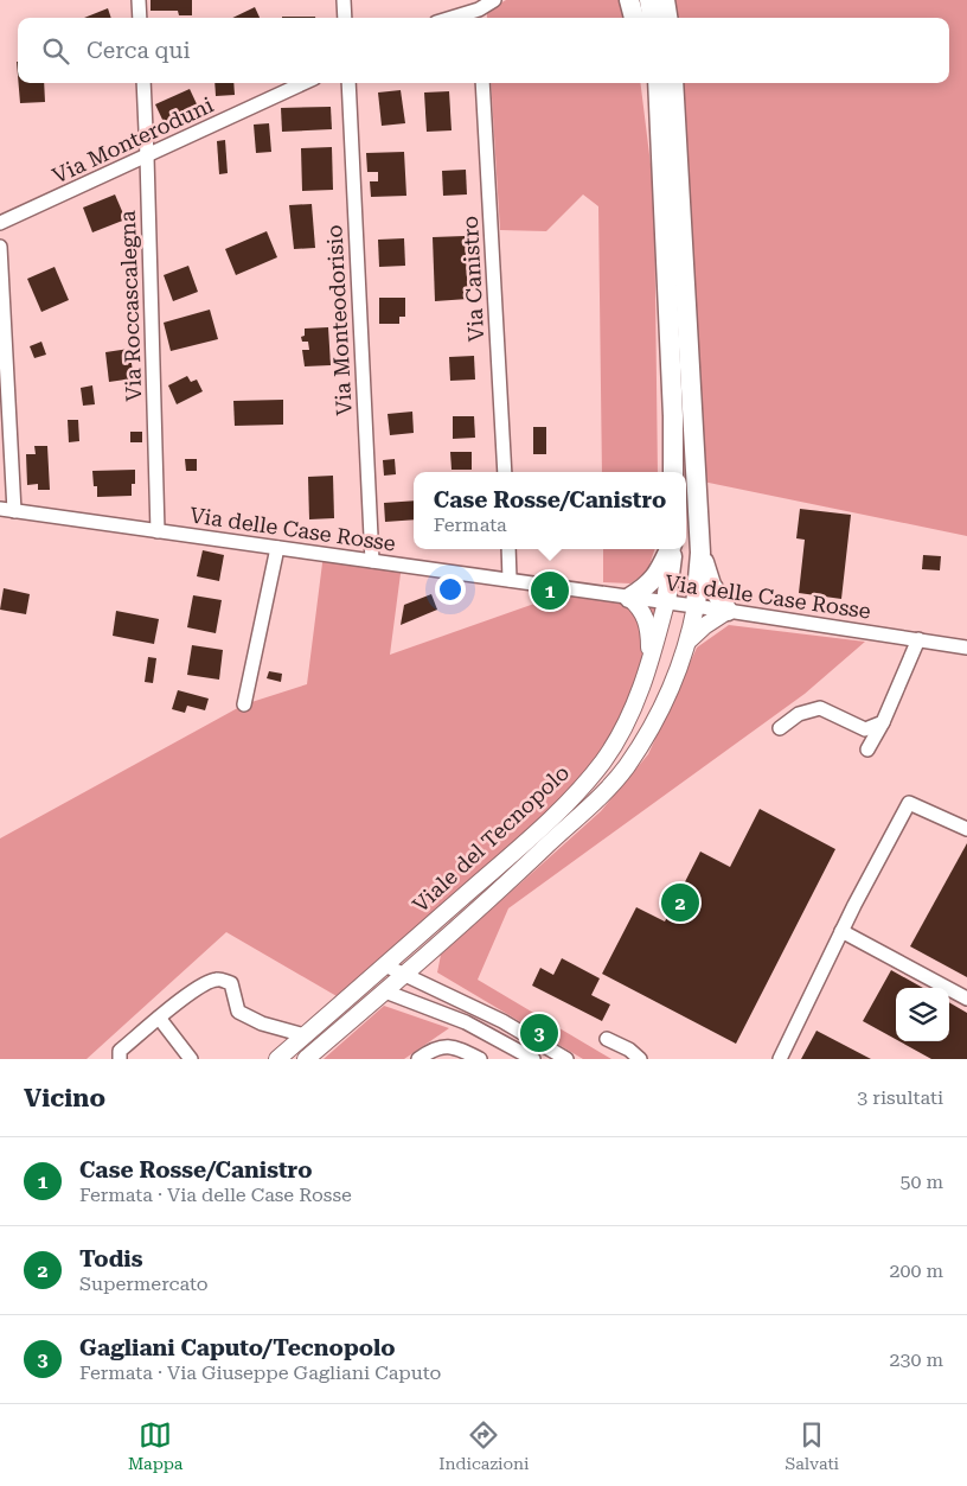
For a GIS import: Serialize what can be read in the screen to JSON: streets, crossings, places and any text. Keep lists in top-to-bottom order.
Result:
{
  "streets": {
    "main road": ["Viale del Tecnopolo"],
    "street": [
      "Via Monteroduni",
      "Via Canistro",
      "Via Roccascalegna",
      "Via Monteodorisio",
      "Via delle Case Rosse"
    ]
  },
  "crossings": [
    ["Via Monteroduni", "Via Roccascalegna"],
    ["Via Roccascalegna", "Via delle Case Rosse"],
    ["Via Monteodorisio", "Via delle Case Rosse"],
    ["Via delle Case Rosse", "Viale del Tecnopolo"]
  ],
  "page": {
    "search": "Cerca qui",
    "popup": ["Case Rosse/Canistro", "Fermata"],
    "pins": ["1", "2", "3"],
    "heading": ["Vicino", "3 risultati"],
    "list": [
      {
        "mark": "1",
        "name": "Case Rosse/Canistro",
        "note": "Fermata · Via delle Case Rosse",
        "value": "50 m"
      },
      {
        "mark": "2",
        "name": "Todis",
        "note": "Supermercato",
        "value": "200 m"
      },
      {
        "mark": "3",
        "name": "Gagliani Caputo/Tecnopolo",
        "note": "Fermata · Via Giuseppe Gagliani Caputo",
        "value": "230 m"
      }
    ],
    "nav": ["Mappa", "Indicazioni", "Salvati"]
  }
}
